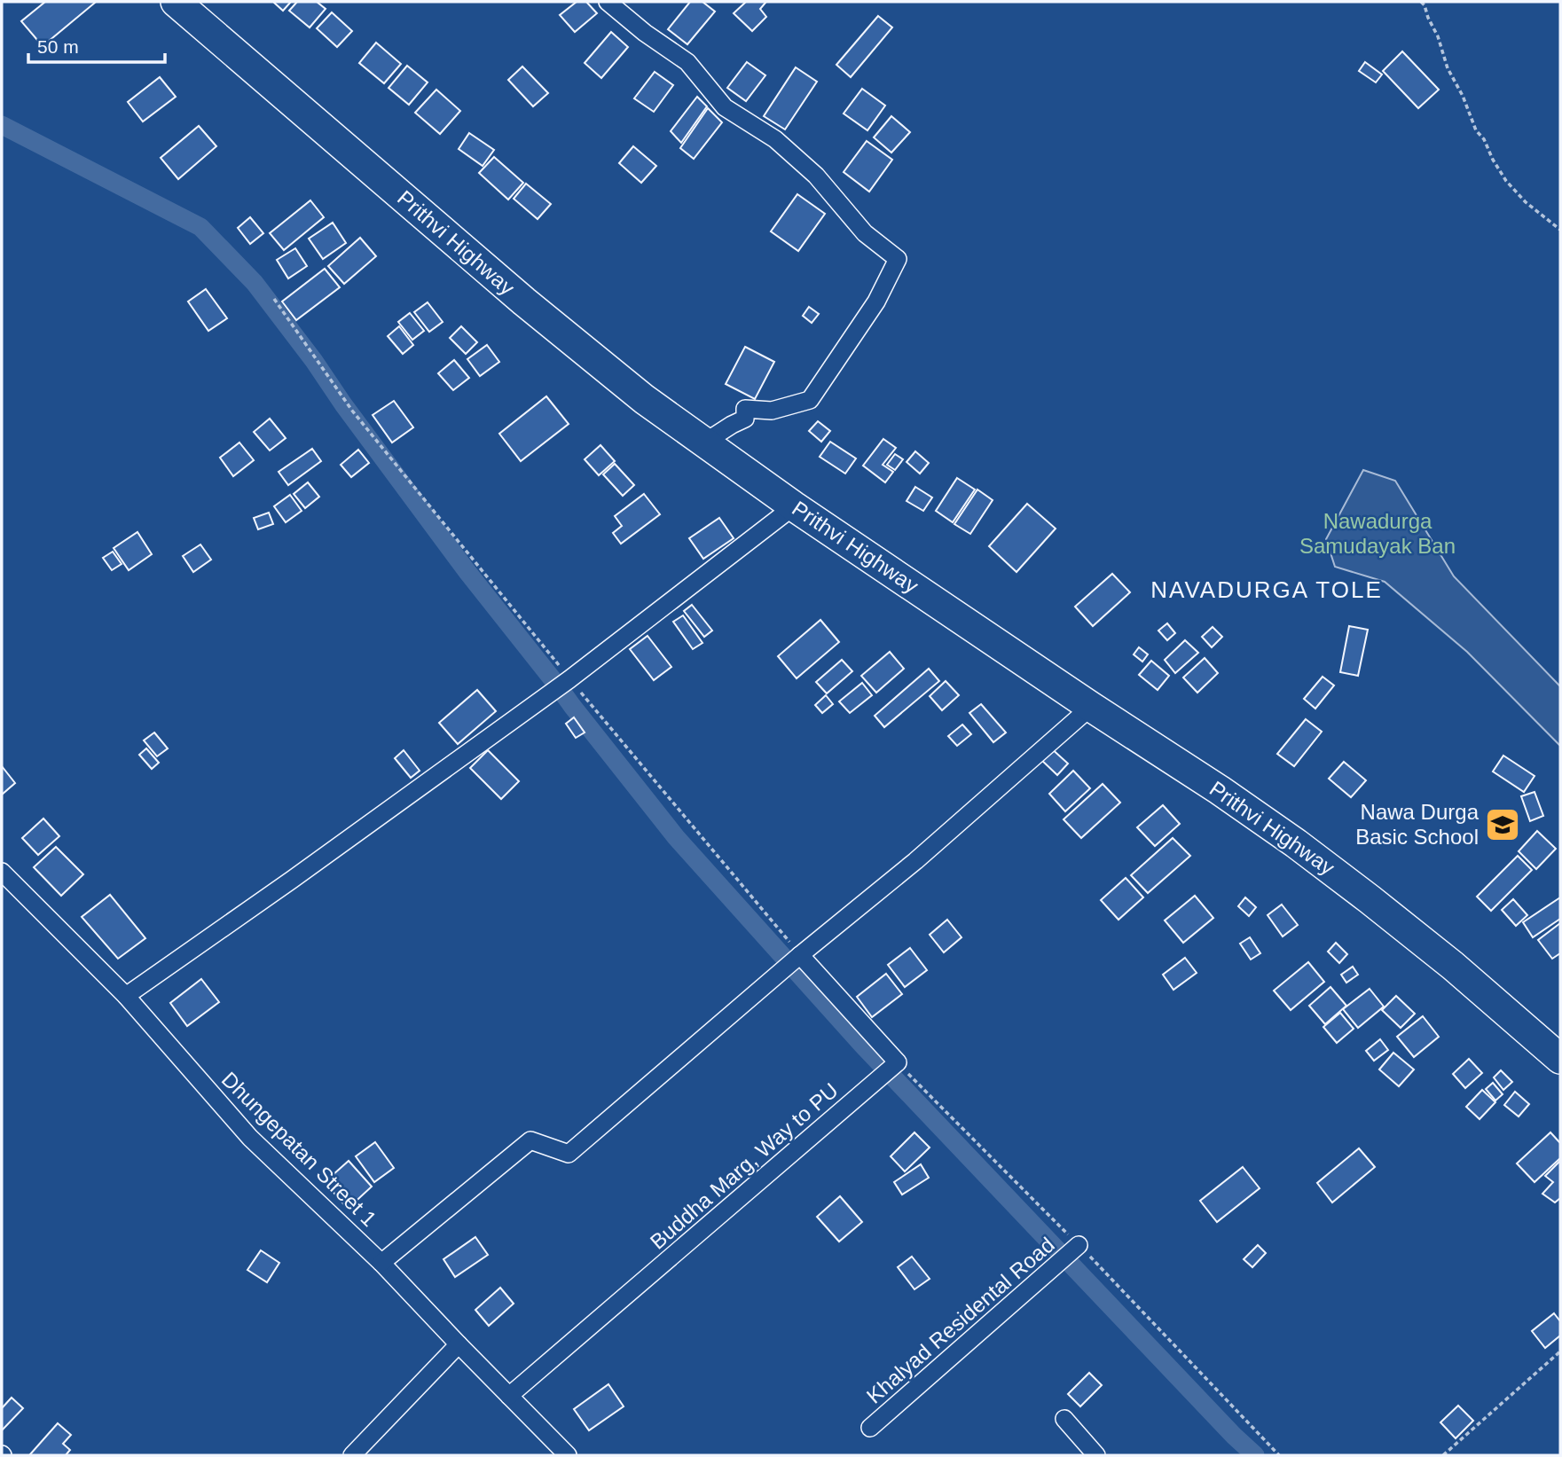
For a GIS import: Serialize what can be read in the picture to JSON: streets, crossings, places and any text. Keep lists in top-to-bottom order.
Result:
{
  "streets": {
    "highway": ["Prithvi Highway"],
    "street": ["Dhungepatan Street 1", "Buddha Marg, Way to PU", "Khalyad Residental Road"]
  },
  "crossings": [
    ["Dhungepatan Street 1", "Buddha Marg, Way to PU"]
  ],
  "districts": ["NAVADURGA TOLE"],
  "parks": ["Nawadurga Samudayak Ban"],
  "places": {
    "school or university": ["Nawa Durga Basic School"]
  },
  "scale_bar": "50 m"
}
